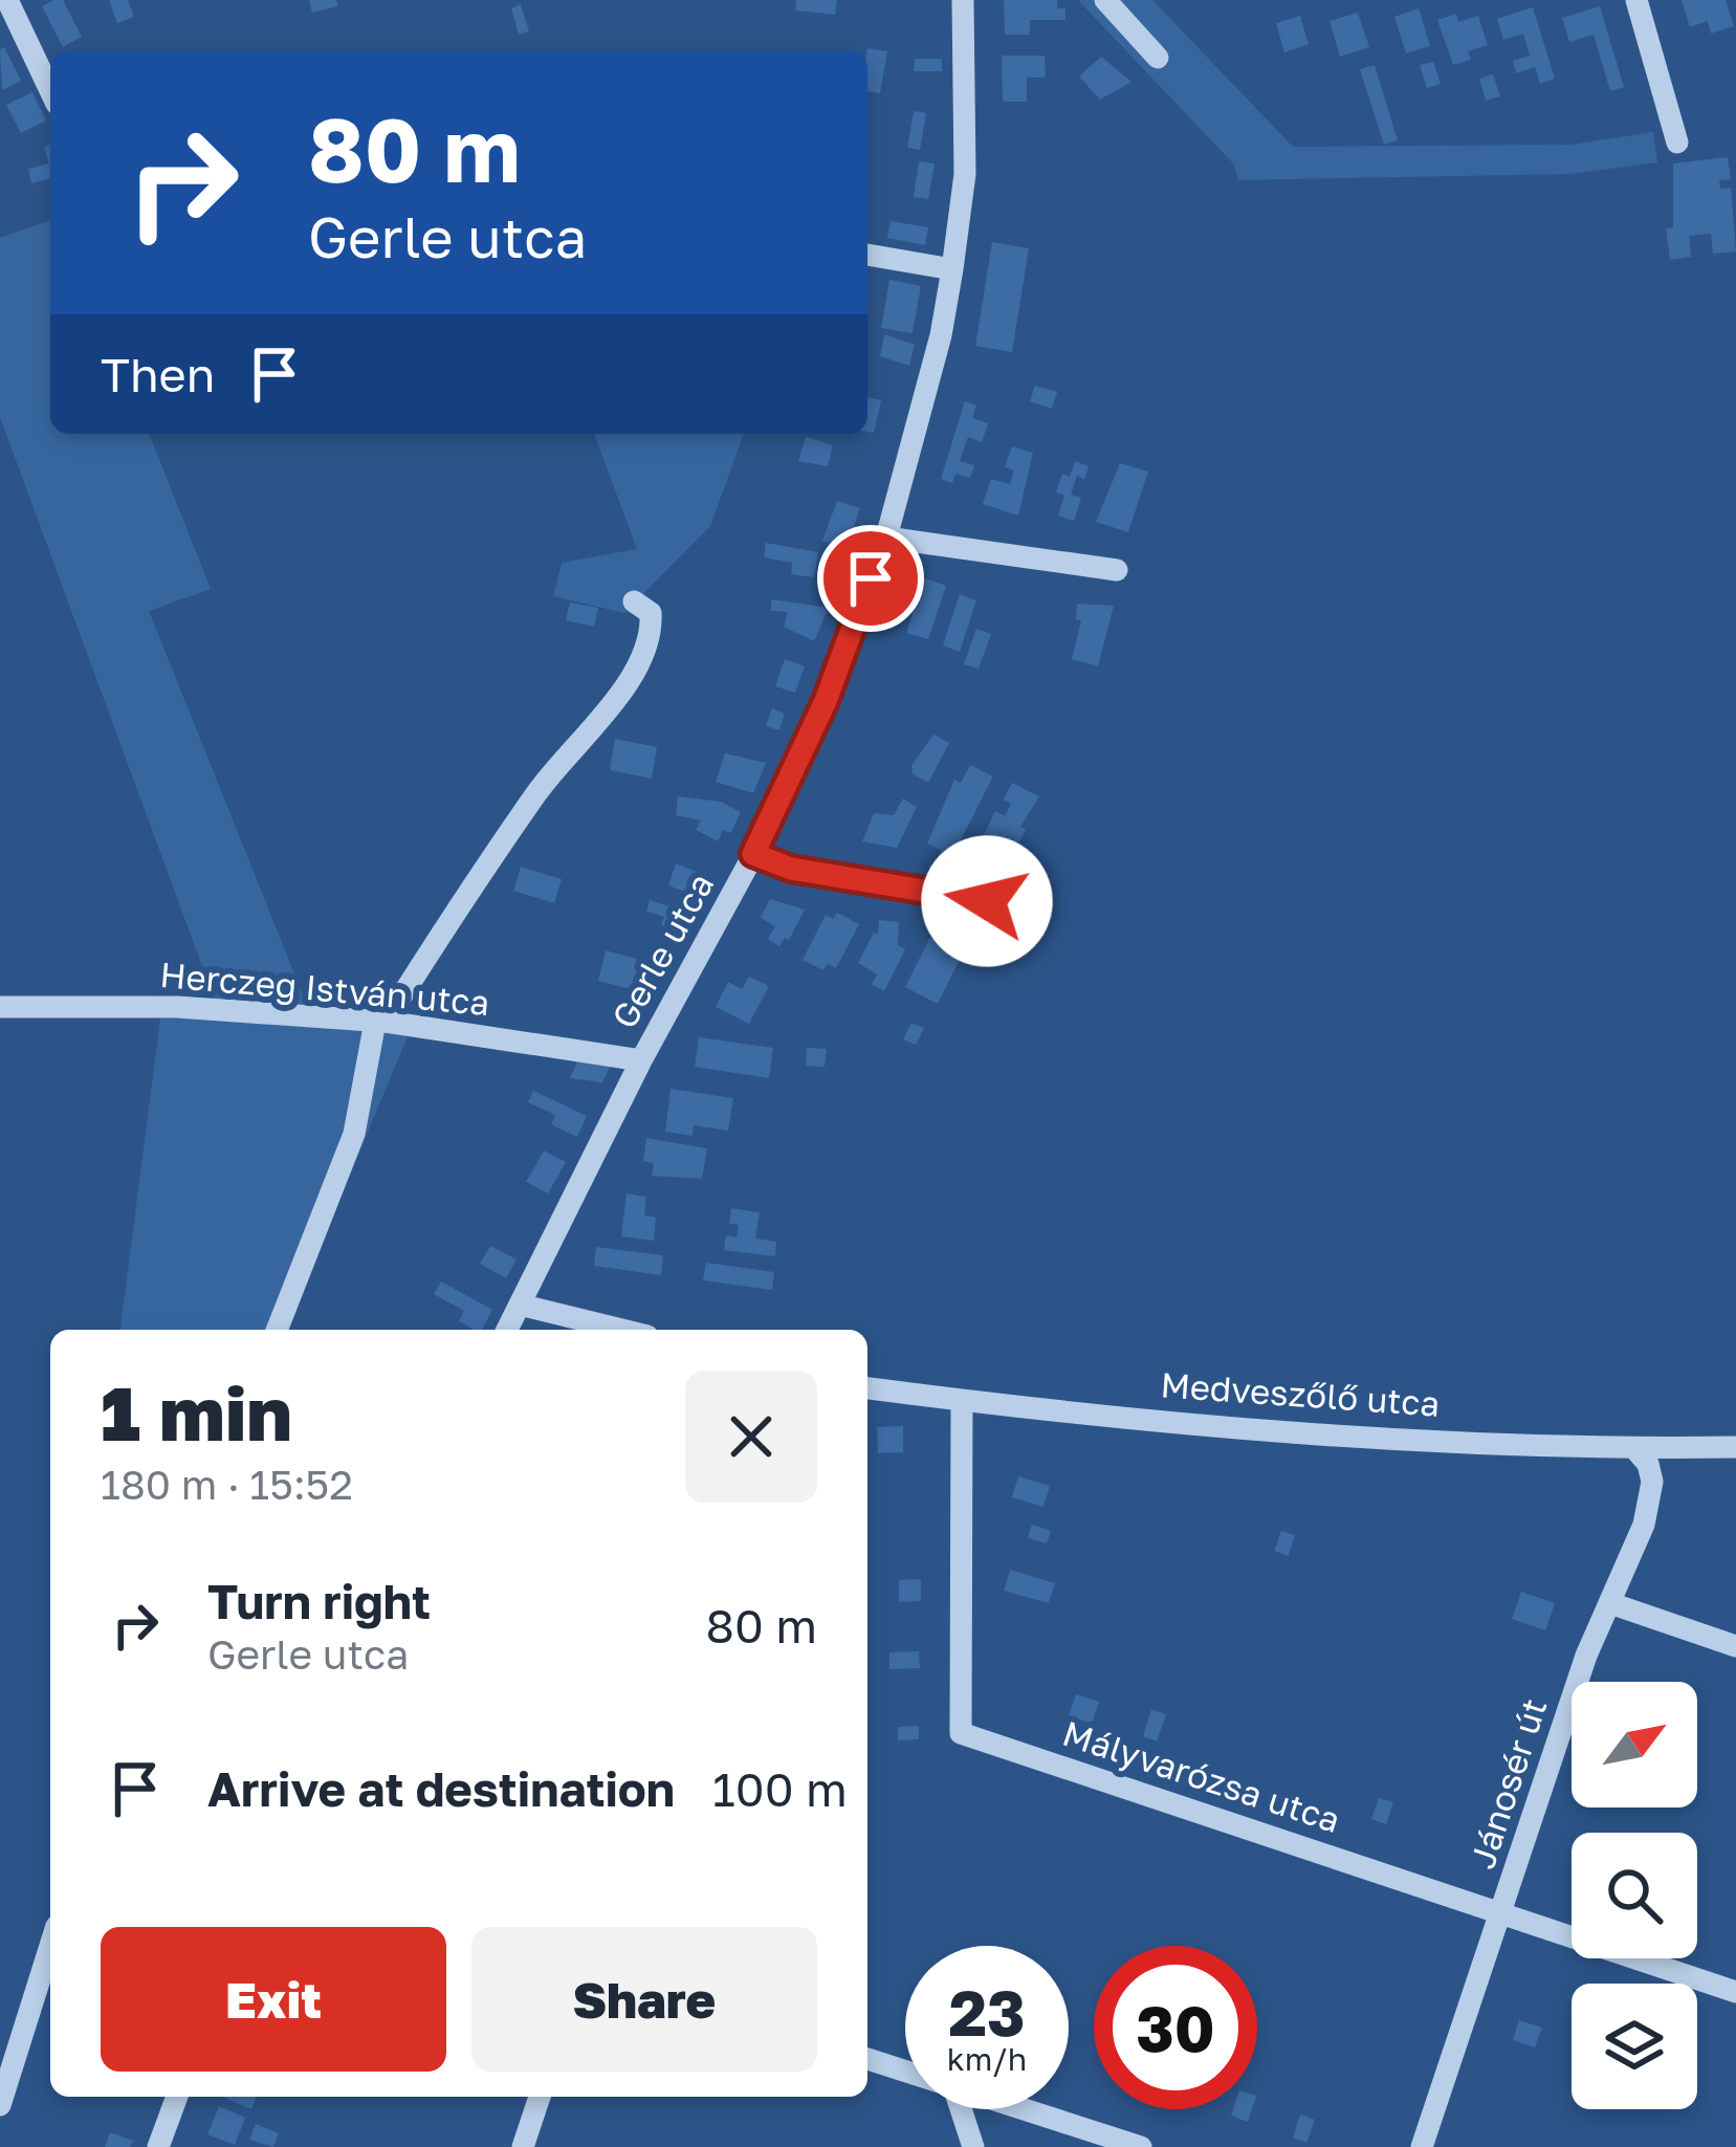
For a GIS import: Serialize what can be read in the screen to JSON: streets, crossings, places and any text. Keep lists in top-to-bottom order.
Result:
{
  "streets": {
    "street": [
      "Gerle utca",
      "Herczeg István utca",
      "Medveszőlő utca",
      "Mályvarózsa utca",
      "Jánosér út"
    ]
  },
  "crossings": [
    ["Gerle utca", "Herczeg István utca"],
    ["Medveszőlő utca", "Mályvarózsa utca"],
    ["Medveszőlő utca", "Jánosér út"],
    ["Mályvarózsa utca", "Jánosér út"]
  ],
  "north": "top right",
  "page": {
    "turn": ["80 m", "Gerle utca"],
    "then": "Then",
    "heading": ["1 min", "180 m · 15:52"],
    "list": [
      {
        "name": "Turn right",
        "note": "Gerle utca",
        "value": "80 m"
      },
      {
        "name": "Arrive at destination",
        "value": "100 m"
      }
    ],
    "buttons": ["Exit", "Share"],
    "speed": "23 km/h",
    "limit": "30"
  }
}
